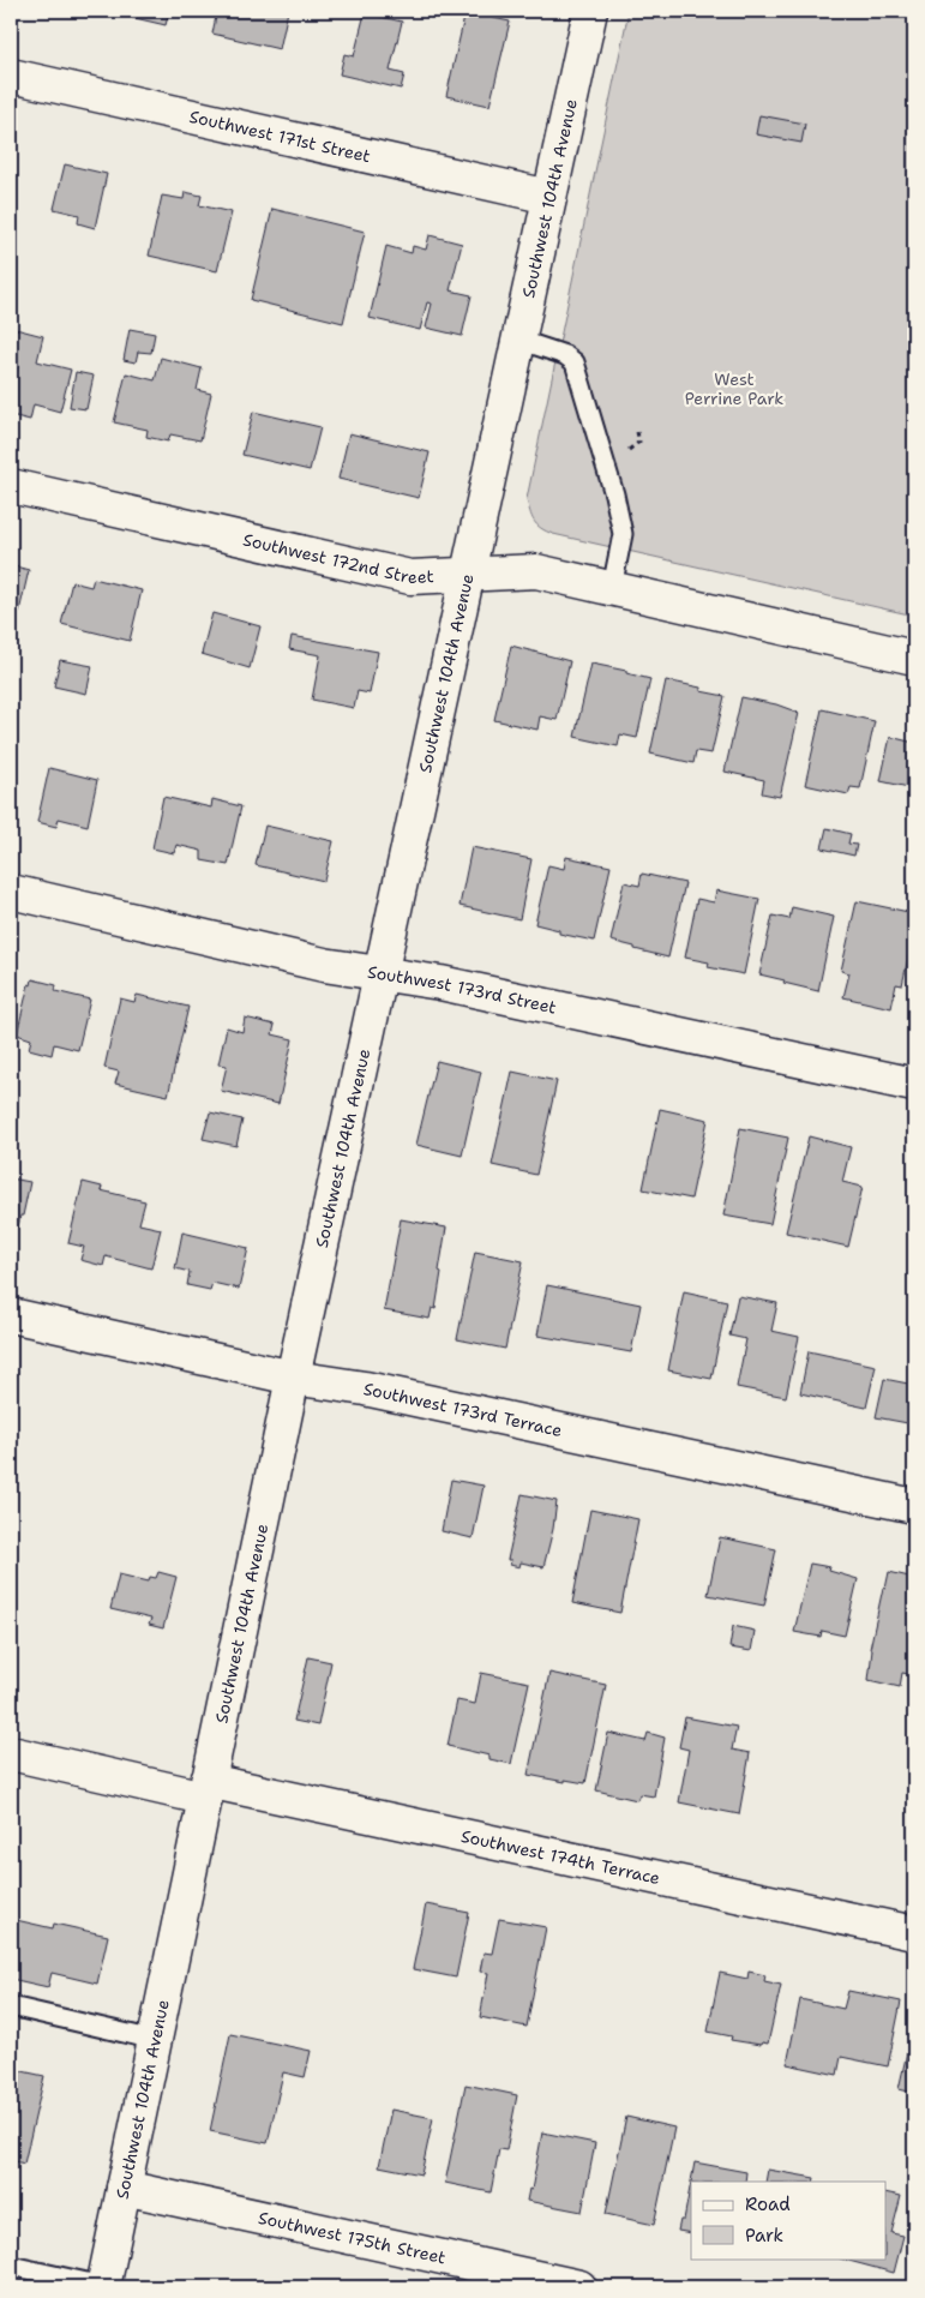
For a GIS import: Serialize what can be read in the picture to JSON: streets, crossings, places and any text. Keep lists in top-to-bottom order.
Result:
{
  "streets": {
    "street": [
      "Southwest 171st Street",
      "Southwest 104th Avenue",
      "Southwest 172nd Street",
      "Southwest 173rd Street",
      "Southwest 173rd Terrace",
      "Southwest 174th Terrace",
      "Southwest 175th Street"
    ]
  },
  "crossings": [
    ["Southwest 171st Street", "Southwest 104th Avenue"],
    ["Southwest 104th Avenue", "Southwest 172nd Street"],
    ["Southwest 104th Avenue", "Southwest 173rd Street"],
    ["Southwest 104th Avenue", "Southwest 173rd Terrace"],
    ["Southwest 104th Avenue", "Southwest 174th Terrace"],
    ["Southwest 104th Avenue", "Southwest 175th Street"]
  ],
  "parks": ["West Perrine Park"],
  "legend": ["Road", "Park"]
}
